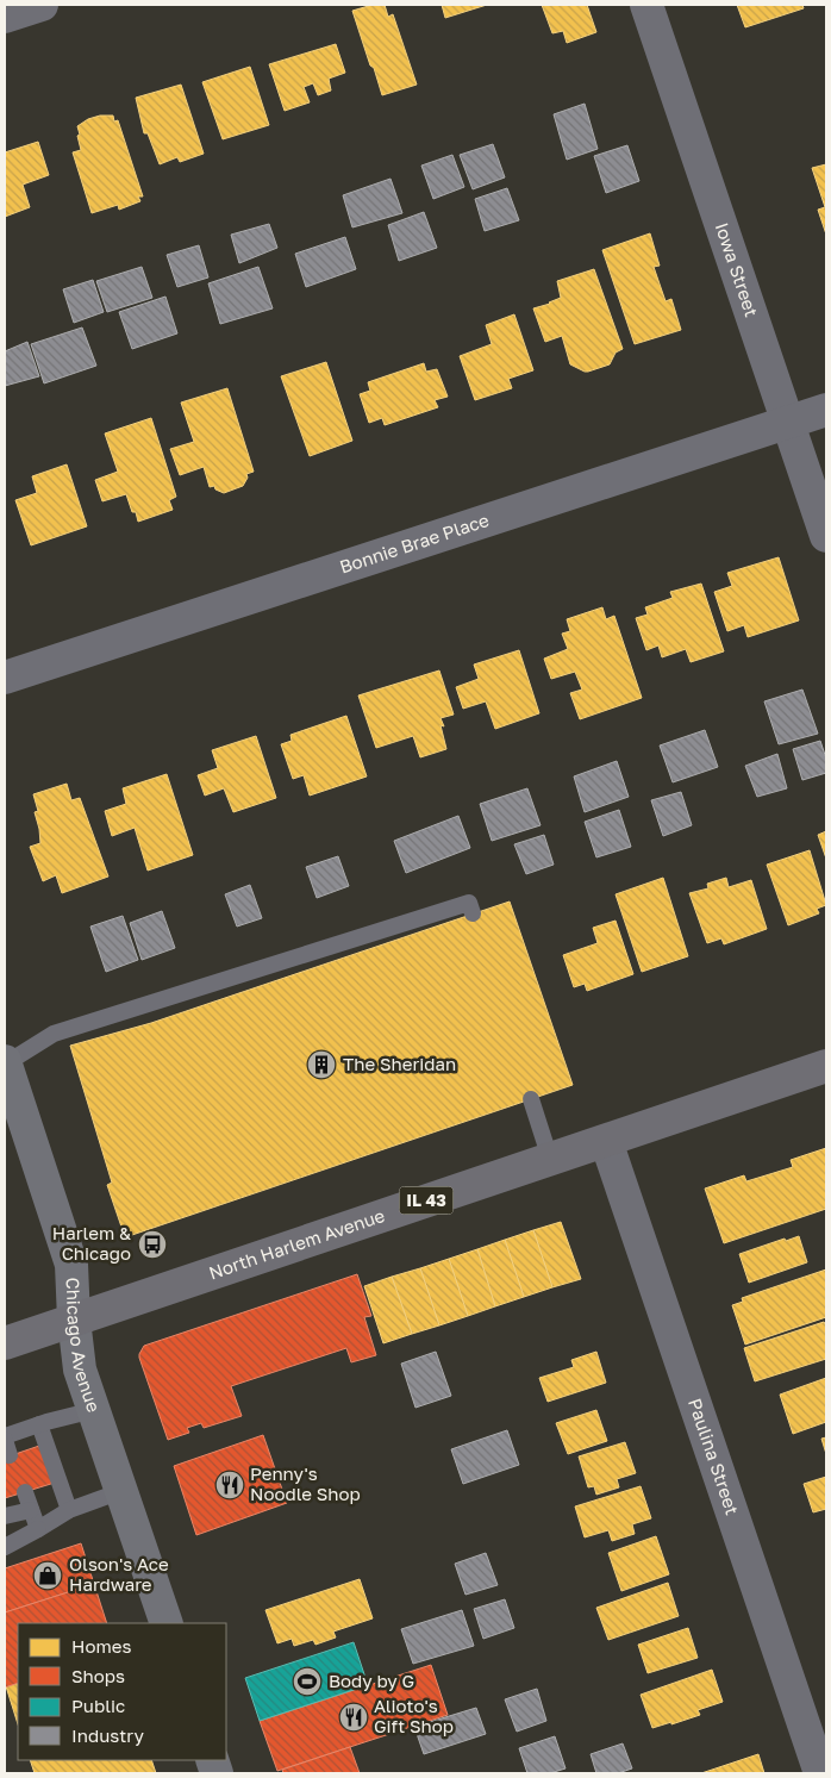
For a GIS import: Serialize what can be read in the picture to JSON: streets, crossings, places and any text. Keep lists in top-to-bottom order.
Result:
{
  "streets": {
    "main road": ["IL 43", "North Harlem Avenue", "Chicago Avenue"],
    "street": ["Iowa Street", "Bonnie Brae Place", "Paulina Street"]
  },
  "crossings": [
    ["Iowa Street", "Bonnie Brae Place"],
    ["North Harlem Avenue", "Chicago Avenue"],
    ["North Harlem Avenue", "Paulina Street"]
  ],
  "places": {
    "building": ["The Sheridan"],
    "bus stop": ["Harlem & Chicago"],
    "restaurant": ["Penny's Noodle Shop", "Alioto's Gift Shop"],
    "shop": ["Olson's Ace Hardware"],
    "sports": ["Body by G"]
  },
  "legend": [
    "Homes",
    "Shops",
    "Public",
    "Industry"
  ]
}
